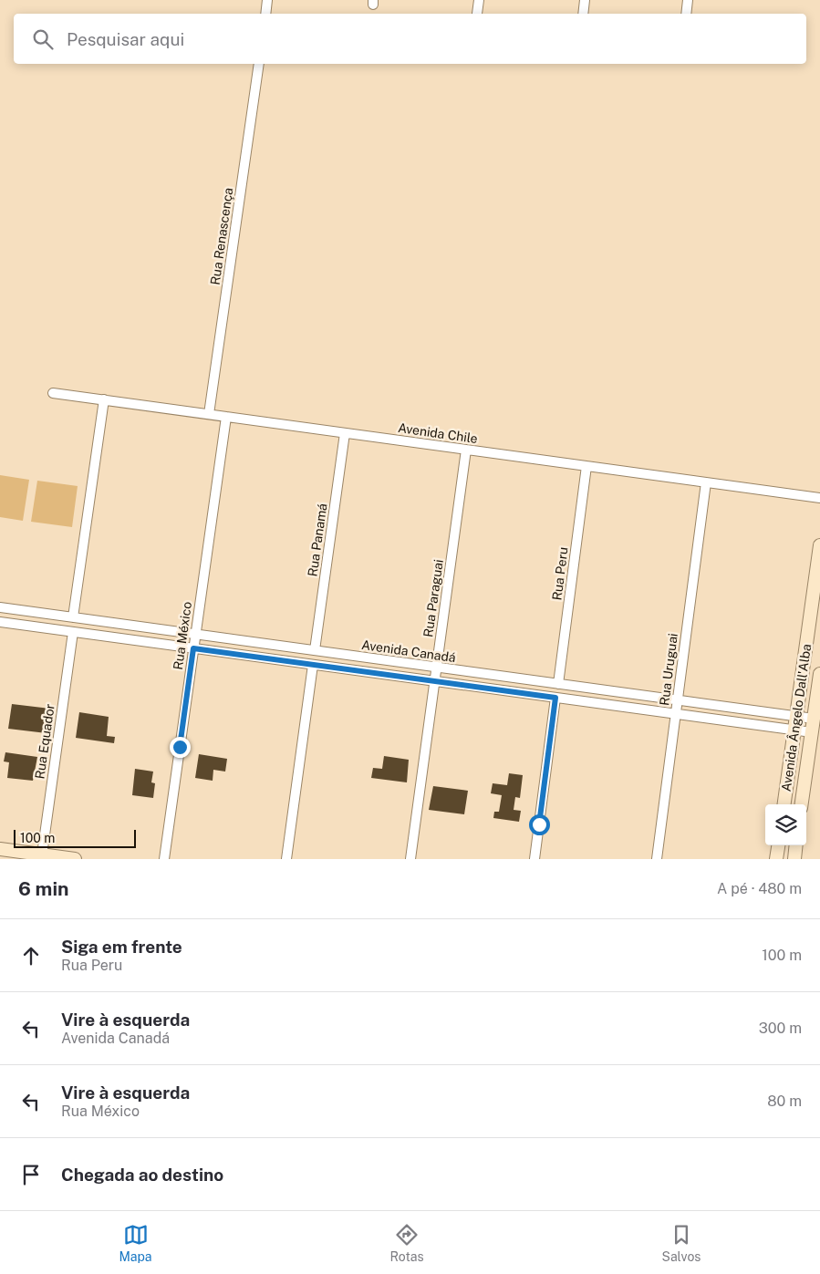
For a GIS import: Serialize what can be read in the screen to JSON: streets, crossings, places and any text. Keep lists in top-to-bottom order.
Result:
{
  "streets": {
    "main road": ["Avenida Ângelo Dall'Alba"],
    "street": [
      "Rua Renascença",
      "Avenida Chile",
      "Rua Panamá",
      "Rua Peru",
      "Rua Paraguai",
      "Rua México",
      "Avenida Canadá",
      "Rua Uruguai",
      "Rua Equador"
    ]
  },
  "crossings": [
    ["Rua Renascença", "Avenida Chile"],
    ["Avenida Chile", "Rua Panamá"],
    ["Avenida Chile", "Rua Peru"],
    ["Avenida Chile", "Rua Paraguai"],
    ["Avenida Chile", "Rua México"],
    ["Avenida Chile", "Rua Uruguai"],
    ["Rua Panamá", "Avenida Canadá"],
    ["Rua Peru", "Avenida Canadá"],
    ["Rua Paraguai", "Avenida Canadá"],
    ["Rua México", "Avenida Canadá"],
    ["Avenida Canadá", "Rua Uruguai"],
    ["Avenida Canadá", "Avenida Ângelo Dall'Alba"],
    ["Avenida Canadá", "Rua Equador"]
  ],
  "scale_bar": "100 m",
  "page": {
    "search": "Pesquisar aqui",
    "scale": "100 m",
    "heading": ["6 min", "A pé · 480 m"],
    "list": [
      ["Siga em frente", "Rua Peru", "100 m"],
      ["Vire à esquerda", "Avenida Canadá", "300 m"],
      ["Vire à esquerda", "Rua México", "80 m"],
      "Chegada ao destino"
    ],
    "nav": ["Mapa", "Rotas", "Salvos"]
  }
}
